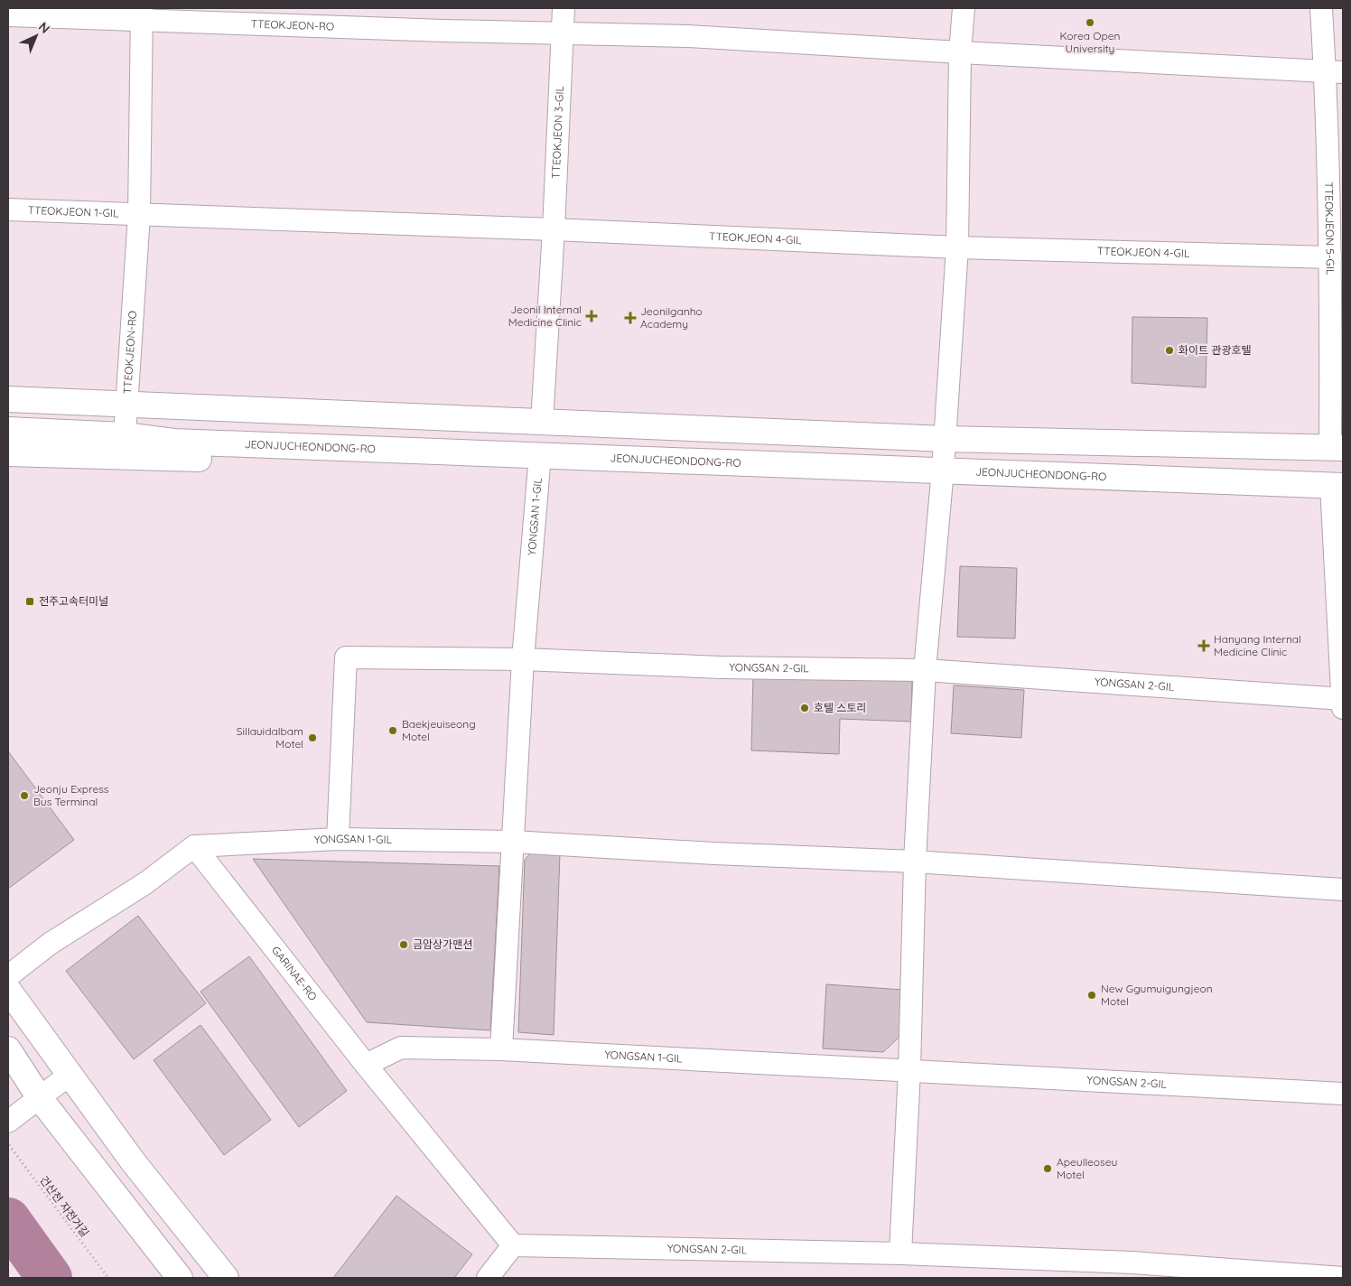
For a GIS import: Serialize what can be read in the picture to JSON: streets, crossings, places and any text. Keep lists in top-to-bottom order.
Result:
{
  "streets": {
    "street": [
      "TTEOKJEON-RO",
      "TTEOKJEON 3-GIL",
      "TTEOKJEON 1-GIL",
      "TTEOKJEON 5-GIL",
      "TTEOKJEON 4-GIL",
      "JEONJUCHEONDONG-RO",
      "YONGSAN 1-GIL",
      "YONGSAN 2-GIL",
      "GARINAE-RO"
    ],
    "path": ["건산천 자전거길"]
  },
  "crossings": [
    ["TTEOKJEON-RO", "TTEOKJEON 3-GIL"],
    ["TTEOKJEON-RO", "TTEOKJEON 1-GIL"],
    ["TTEOKJEON-RO", "JEONJUCHEONDONG-RO"],
    ["TTEOKJEON 3-GIL", "TTEOKJEON 4-GIL"],
    ["TTEOKJEON 5-GIL", "TTEOKJEON 4-GIL"],
    ["JEONJUCHEONDONG-RO", "YONGSAN 1-GIL"],
    ["YONGSAN 1-GIL", "YONGSAN 2-GIL"],
    ["YONGSAN 1-GIL", "GARINAE-RO"],
    ["YONGSAN 2-GIL", "GARINAE-RO"]
  ],
  "places": {
    "other": [
      "Korea Open University",
      "화이트 관광호텔",
      "호텔 스토리",
      "Baekjeuiseong Motel",
      "Sillauidalbam Motel",
      "Jeonju Express Bus Terminal",
      "금암상가맨션",
      "New Ggumuigungjeon Motel",
      "Apeulleoseu Motel"
    ],
    "health": ["Jeonil Internal Medicine Clinic", "Jeonilganho Academy", "Hanyang Internal Medicine Clinic"],
    "transit": ["전주고속터미널"]
  },
  "north": "top right"
}
